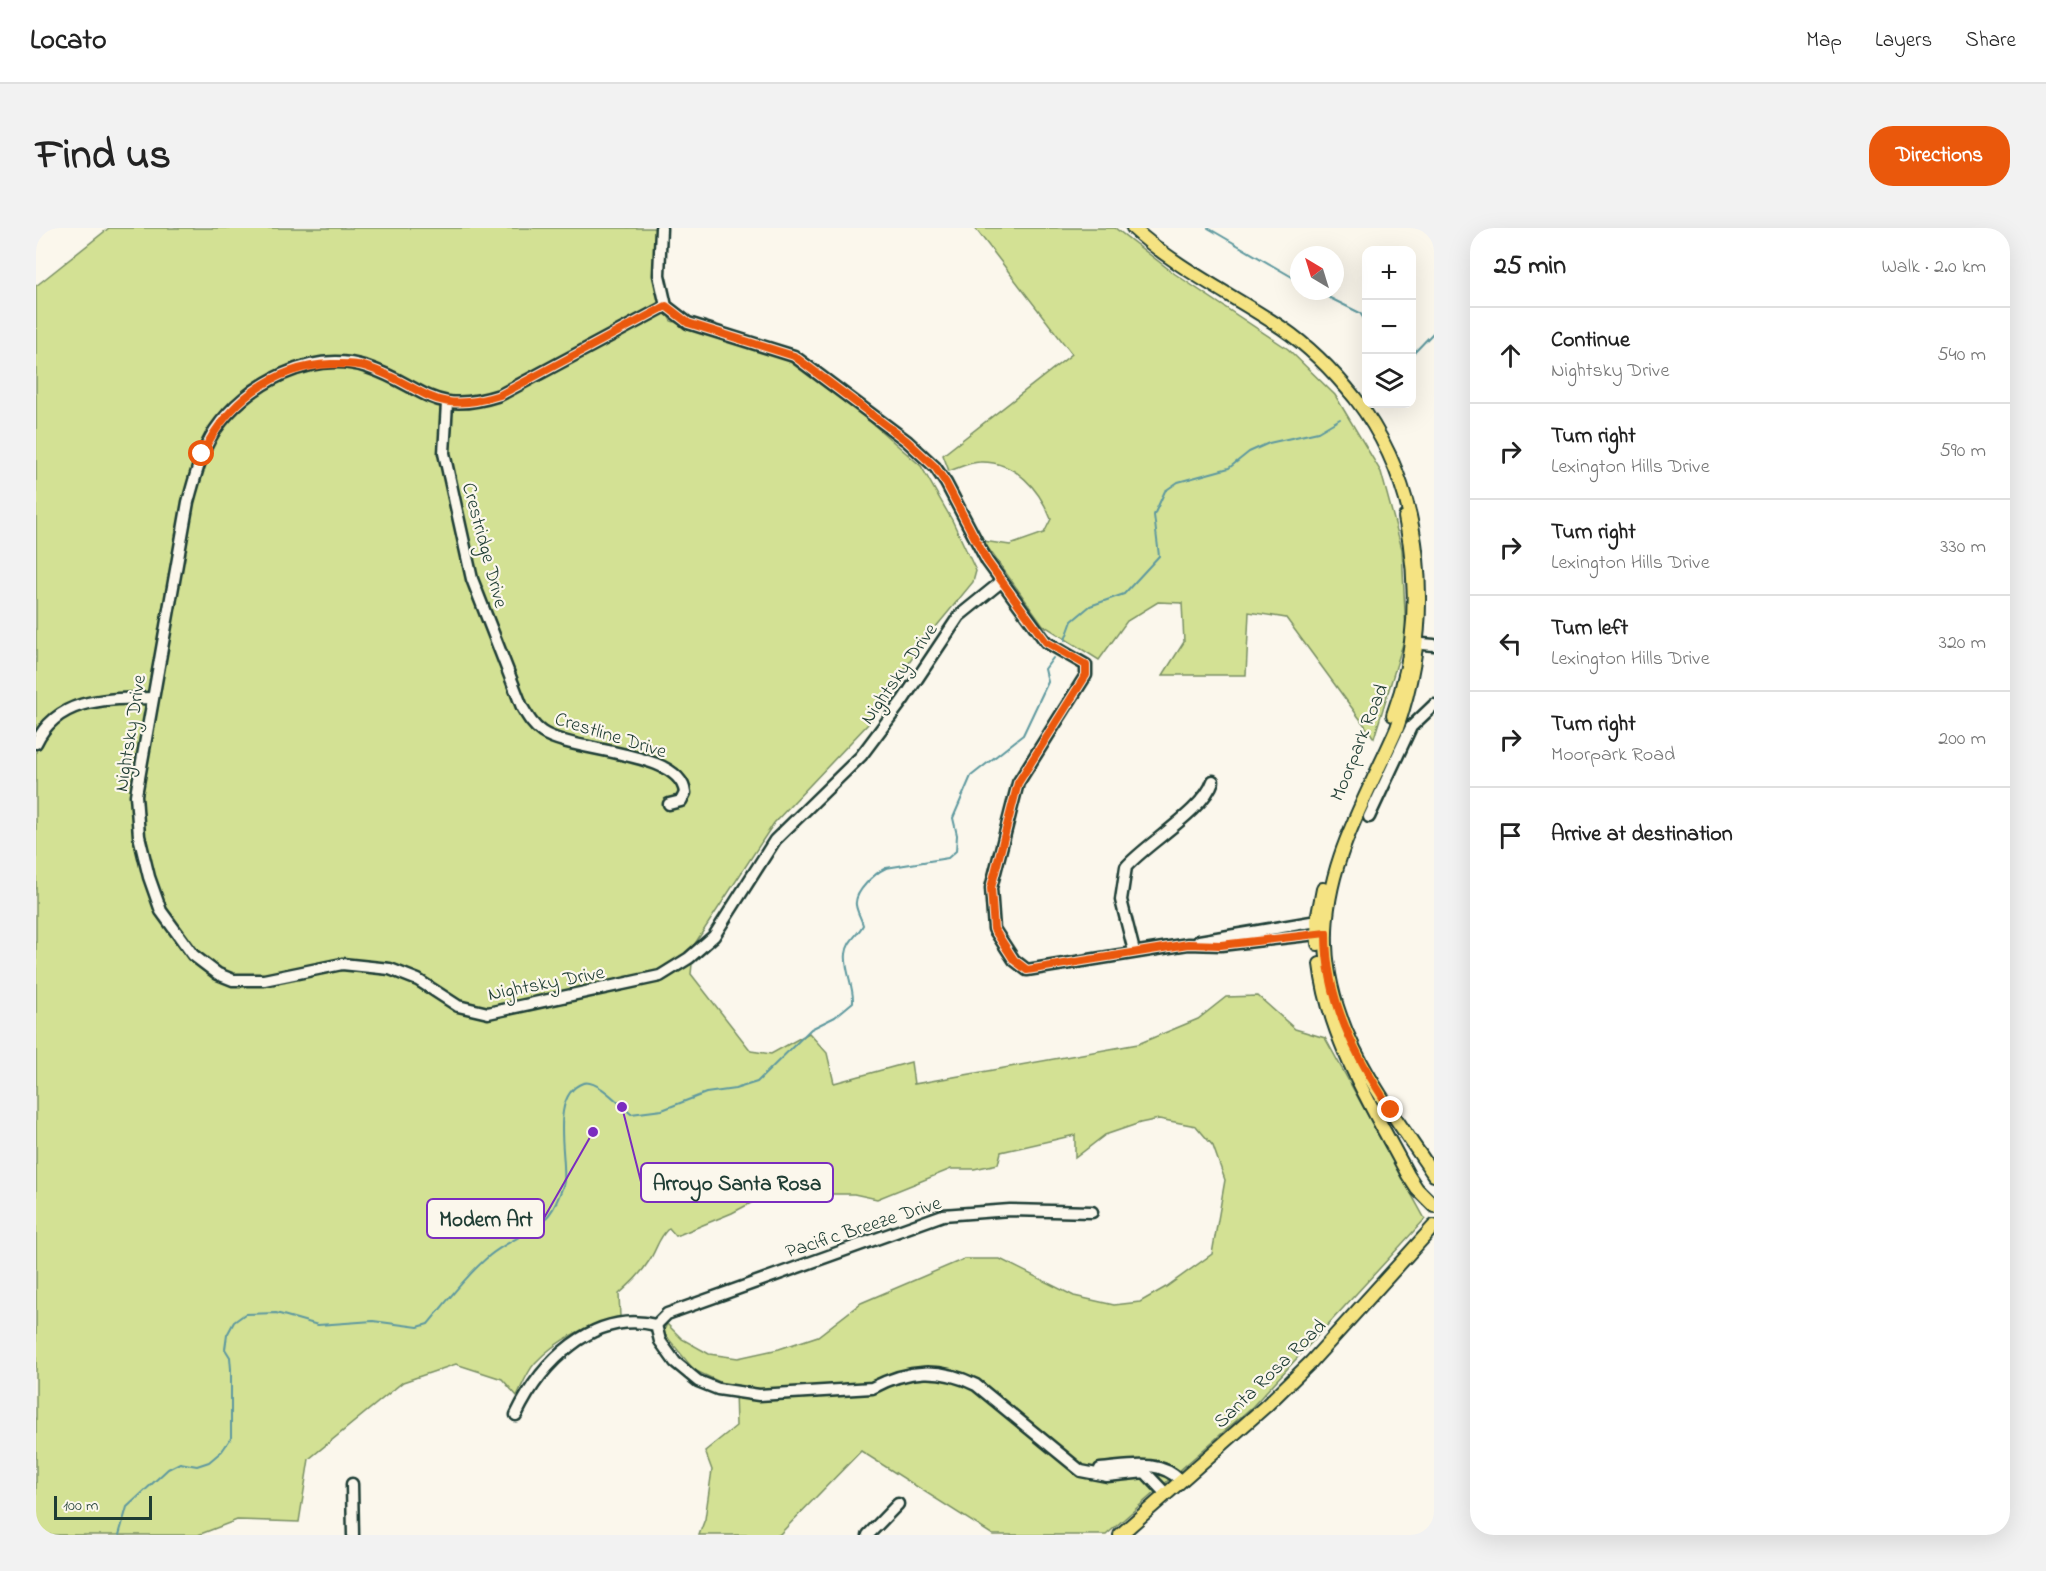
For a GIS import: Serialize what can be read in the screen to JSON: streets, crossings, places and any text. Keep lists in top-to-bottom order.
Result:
{
  "streets": {
    "main road": ["Moorpark Road", "Santa Rosa Road"],
    "street": [
      "Crestridge Drive",
      "Nightsky Drive",
      "Crestline Drive",
      "Pacific Breeze Drive"
    ]
  },
  "crossings": [
    ["Crestridge Drive", "Nightsky Drive"],
    ["Crestridge Drive", "Crestline Drive"]
  ],
  "places": ["Arroyo Santa Rosa", "Modern Art"],
  "scale_bar": "100 m",
  "north": "top left",
  "page": {
    "header": "Locato",
    "nav": ["Map", "Layers", "Share"],
    "title": "Find us",
    "buttons": "Directions",
    "heading": ["25 min", "Walk · 2.0 km"],
    "map_buttons": ["+", "−"],
    "list": [
      ["Continue", "Nightsky Drive", "540 m"],
      ["Turn right", "Lexington Hills Drive", "590 m"],
      ["Turn right", "Lexington Hills Drive", "330 m"],
      ["Turn left", "Lexington Hills Drive", "320 m"],
      ["Turn right", "Moorpark Road", "200 m"],
      "Arrive at destination"
    ],
    "scale": "100 m"
  }
}
